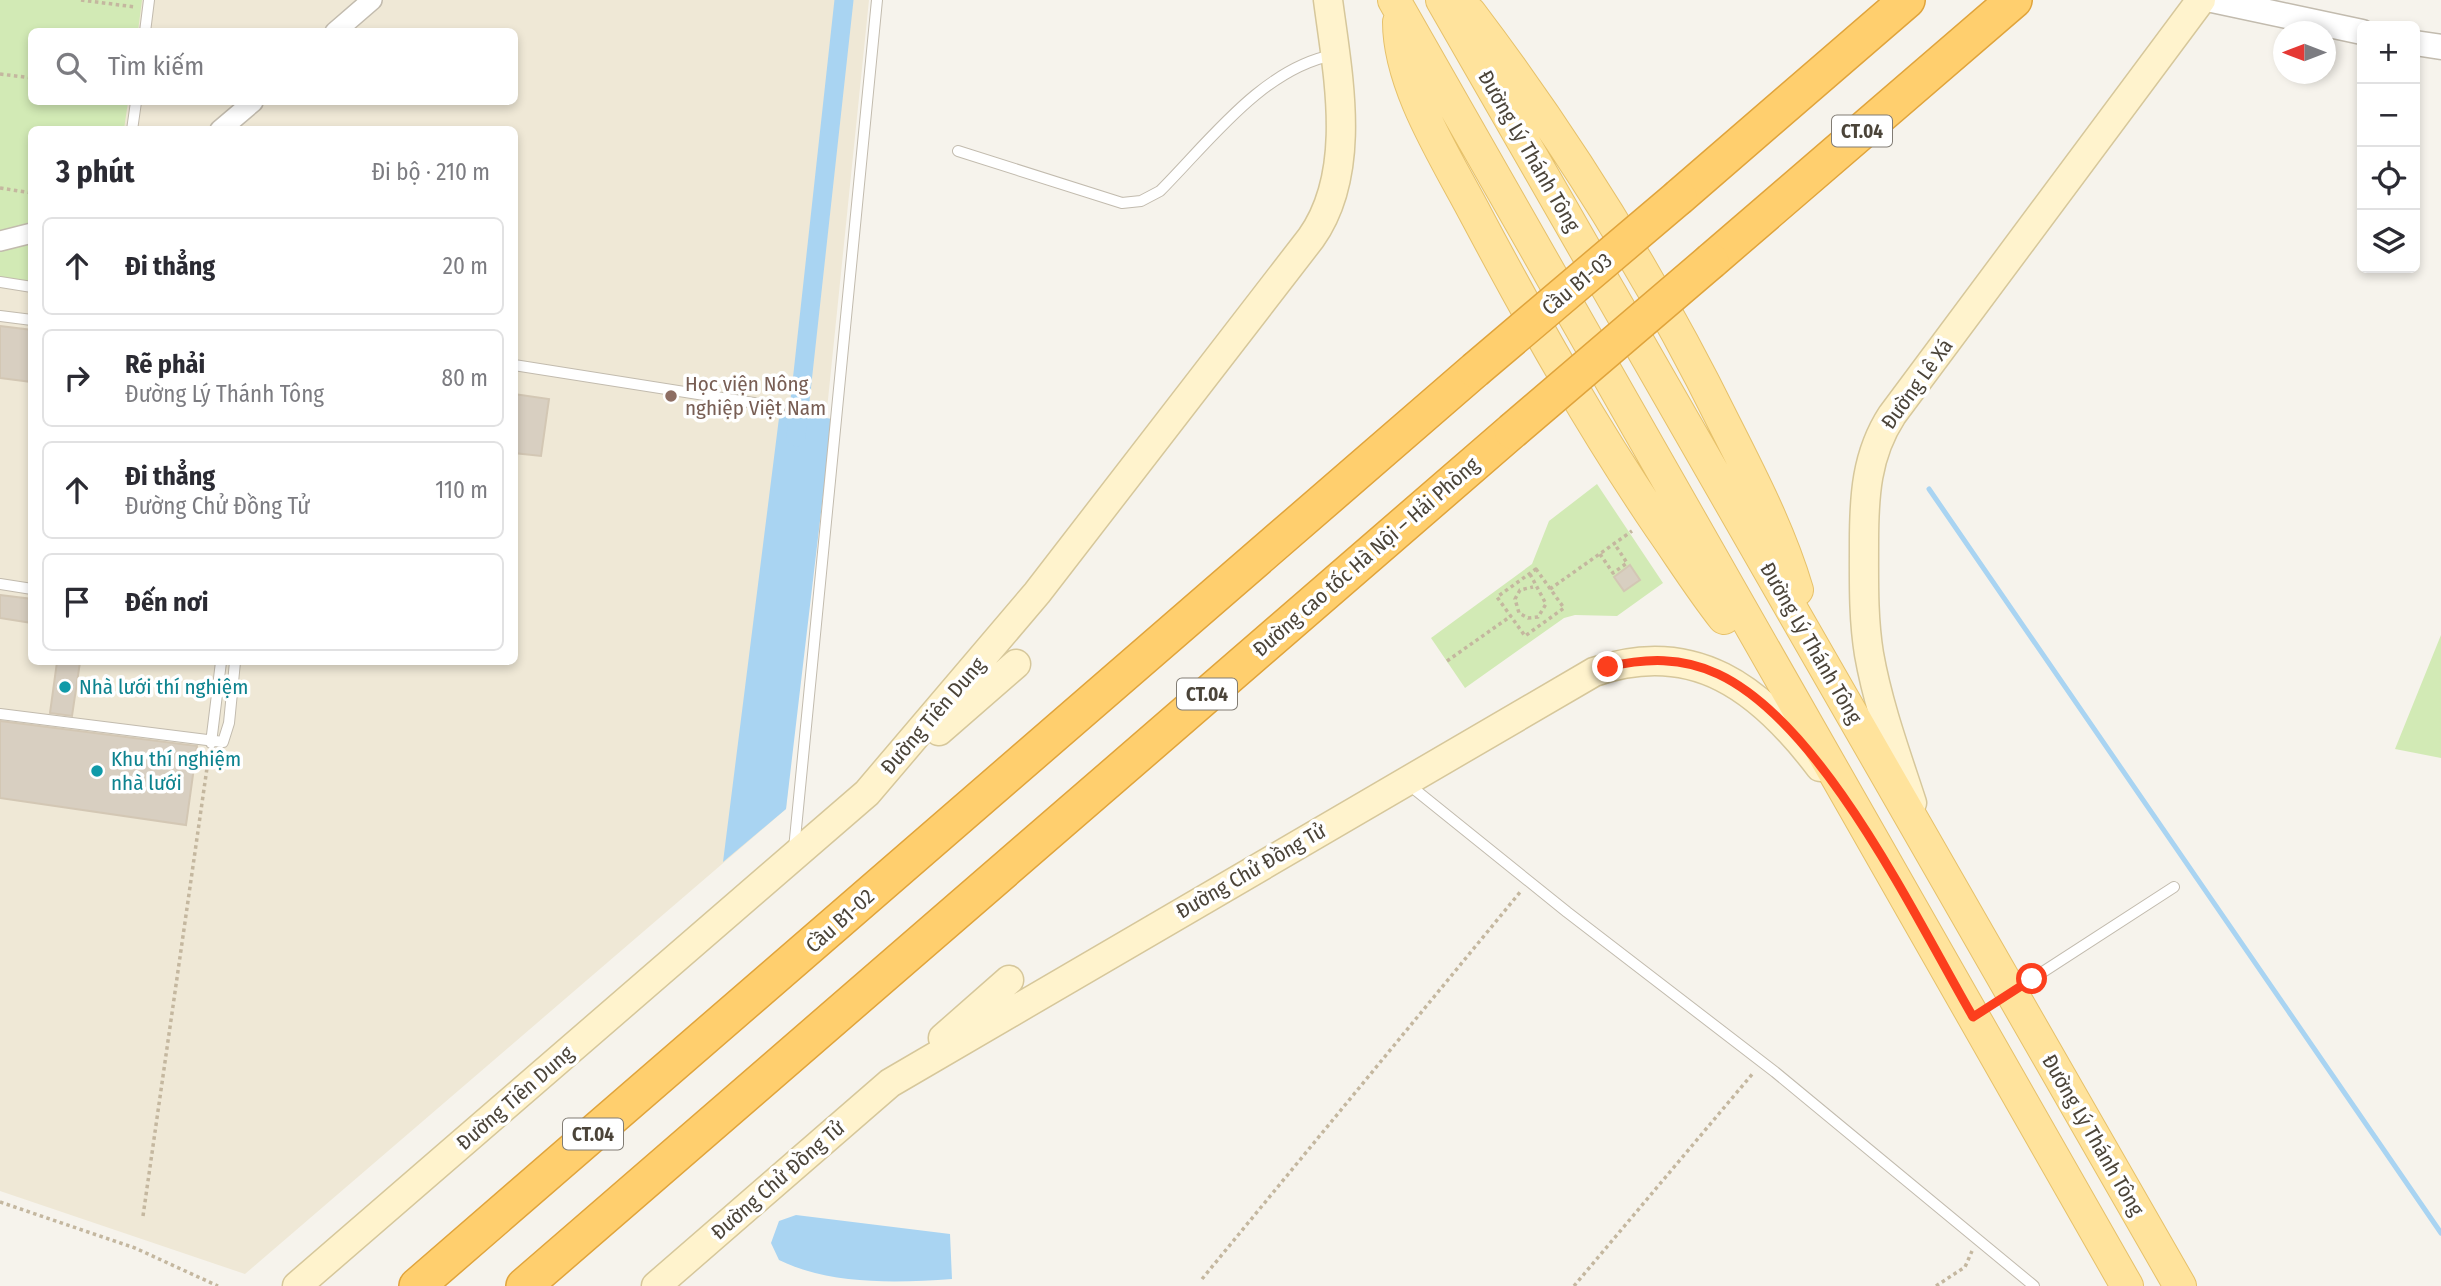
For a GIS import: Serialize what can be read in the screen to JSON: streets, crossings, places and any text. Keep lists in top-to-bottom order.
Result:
{
  "streets": {
    "highway": [
      "CT.04",
      "Cầu B1-03",
      "Đường cao tốc Hà Nội – Hải Phòng",
      "Cầu B1-02"
    ],
    "main road": [
      "Đường Lý Thánh Tông",
      "Đường Lê Xá",
      "Đường Tiên Dung",
      "Đường Chử Đồng Tử"
    ]
  },
  "crossings": [
    ["Đường Lý Thánh Tông", "Đường Lê Xá"],
    ["Cầu B1-03", "Cầu B1-02"]
  ],
  "places": ["Học viện Nông nghiệp Việt Nam", "Nhà lưới thí nghiệm", "Khu thí nghiệm nhà lưới"],
  "north": "left",
  "page": {
    "map_buttons": ["+", "−"],
    "search": "Tìm kiếm",
    "heading": ["3 phút", "Đi bộ · 210 m"],
    "list": [
      ["Đi thẳng", "20 m"],
      ["Rẽ phải", "Đường Lý Thánh Tông", "80 m"],
      ["Đi thẳng", "Đường Chử Đồng Tử", "110 m"],
      "Đến nơi"
    ]
  }
}
